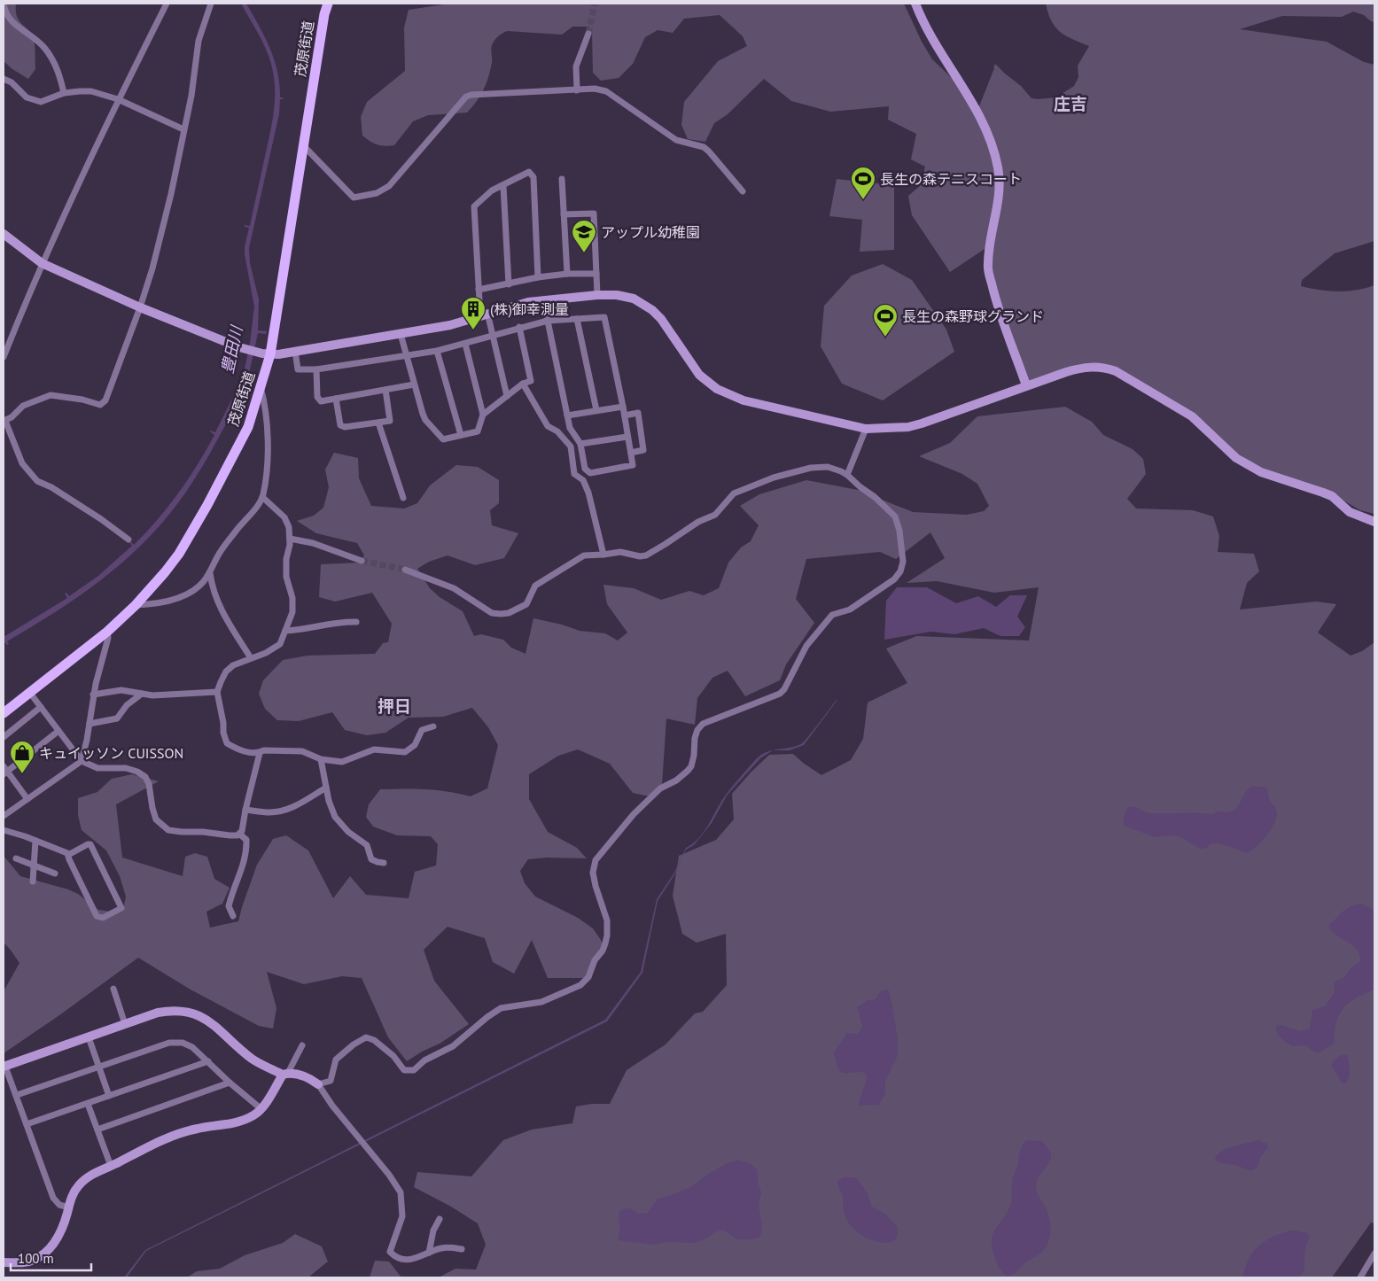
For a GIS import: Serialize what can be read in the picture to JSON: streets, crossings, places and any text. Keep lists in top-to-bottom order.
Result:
{
  "streets": {
    "main road": ["茂原街道"]
  },
  "districts": ["庄吉", "押日"],
  "water": ["豊田川"],
  "places": {
    "sports": ["長生の森テニスコート", "長生の森野球グランド"],
    "school or university": ["アップル幼稚園"],
    "building": ["(株)御幸測量"],
    "shop": ["キュイッソン CUISSON"]
  },
  "scale_bar": "100 m"
}
